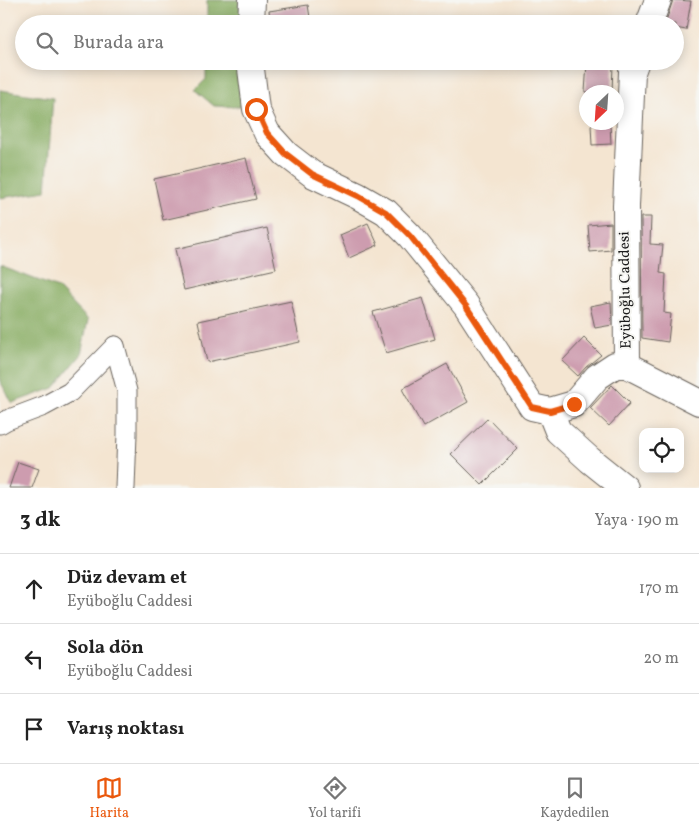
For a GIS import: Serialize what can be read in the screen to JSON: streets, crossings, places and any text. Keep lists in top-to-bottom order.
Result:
{
  "streets": {
    "street": ["Eyüboğlu Caddesi"]
  },
  "north": "bottom left",
  "page": {
    "search": "Burada ara",
    "heading": ["3 dk", "Yaya · 190 m"],
    "list": [
      ["Düz devam et", "Eyüboğlu Caddesi", "170 m"],
      ["Sola dön", "Eyüboğlu Caddesi", "20 m"],
      "Varış noktası"
    ],
    "nav": ["Harita", "Yol tarifi", "Kaydedilen"]
  }
}
